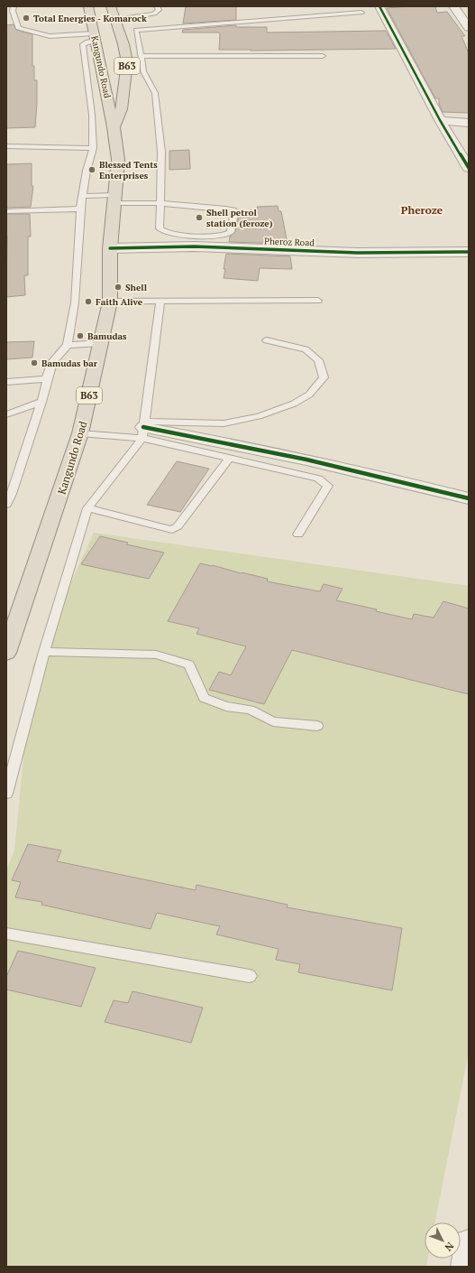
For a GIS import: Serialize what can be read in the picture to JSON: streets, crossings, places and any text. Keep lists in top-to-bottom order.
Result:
{
  "streets": {
    "highway": ["B63", "Kangundo Road"],
    "street": ["Pheroz Road"]
  },
  "crossings": [
    ["Kangundo Road", "Pheroz Road"]
  ],
  "districts": ["Pheroze"],
  "places": [
    "Total Energies - Komarock",
    "Blessed Tents Enterprises",
    "Shell petrol station (feroze)",
    "Shell",
    "Faith Alive",
    "Bamudas",
    "Bamudas bar"
  ],
  "north": "bottom right"
}
